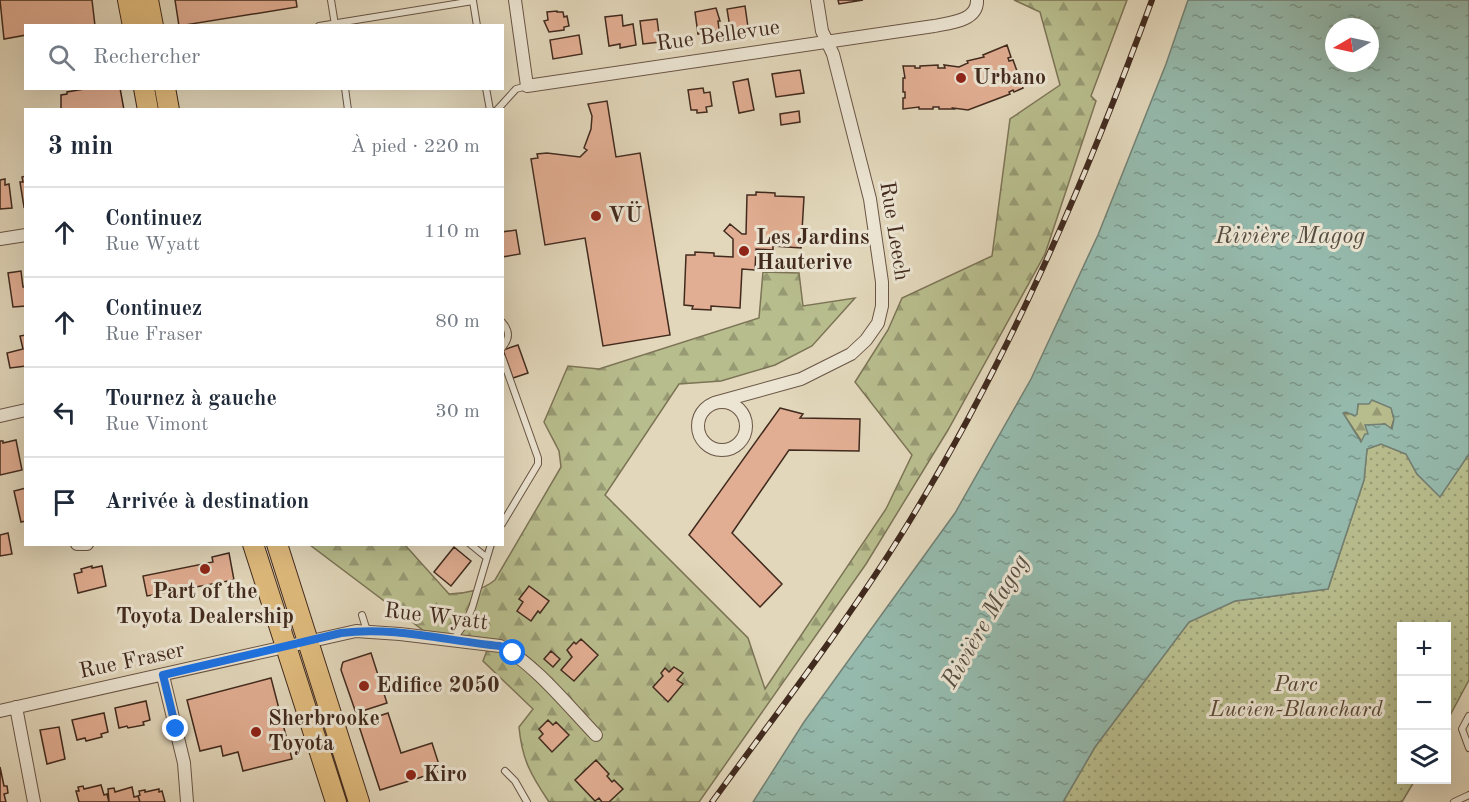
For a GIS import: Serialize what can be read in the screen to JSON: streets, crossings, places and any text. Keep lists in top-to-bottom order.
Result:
{
  "streets": {
    "street": [
      "Rue Bellevue",
      "Rue Leech",
      "Rue Wyatt",
      "Rue Fraser"
    ]
  },
  "crossings": [
    ["Rue Bellevue", "Rue Leech"],
    ["Rue Wyatt", "Rue Fraser"]
  ],
  "water": ["Rivière Magog"],
  "parks": ["Parc Lucien-Blanchard"],
  "places": [
    "Urbano",
    "VÜ",
    "Les Jardins Hauterive",
    "Part of the Toyota Dealership",
    "Edifice 2050",
    "Sherbrooke Toyota",
    "Kiro"
  ],
  "north": "left",
  "page": {
    "search": "Rechercher",
    "heading": ["3 min", "À pied · 220 m"],
    "list": [
      ["Continuez", "Rue Wyatt", "110 m"],
      ["Continuez", "Rue Fraser", "80 m"],
      ["Tournez à gauche", "Rue Vimont", "30 m"],
      "Arrivée à destination"
    ],
    "map_buttons": ["+", "−"]
  }
}
